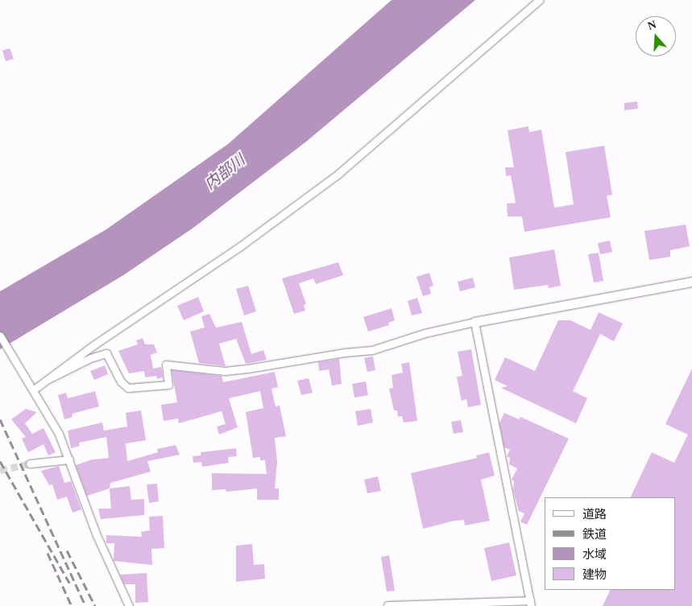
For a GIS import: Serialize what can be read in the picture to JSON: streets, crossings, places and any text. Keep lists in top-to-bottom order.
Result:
{
  "water": ["内部川"],
  "legend": [
    "道路",
    "鉄道",
    "水域",
    "建物"
  ],
  "north": "top"
}
